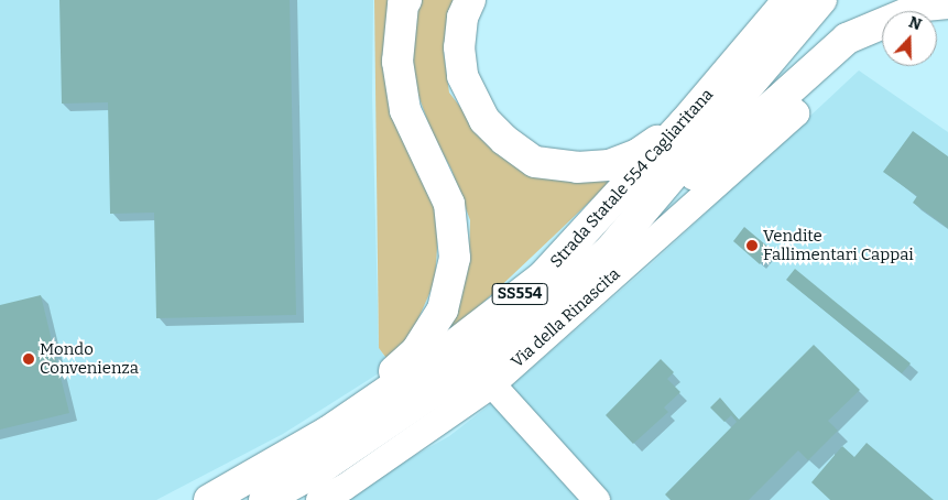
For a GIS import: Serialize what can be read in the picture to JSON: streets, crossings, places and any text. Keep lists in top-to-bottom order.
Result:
{
  "streets": {
    "highway": ["Strada Statale 554 Cagliaritana", "SS554"],
    "lane": ["Via della Rinascita"]
  },
  "crossings": [
    ["Strada Statale 554 Cagliaritana", "Via della Rinascita"]
  ],
  "places": ["Vendite Fallimentari Cappai", "Mondo Convenienza"],
  "north": "top"
}
